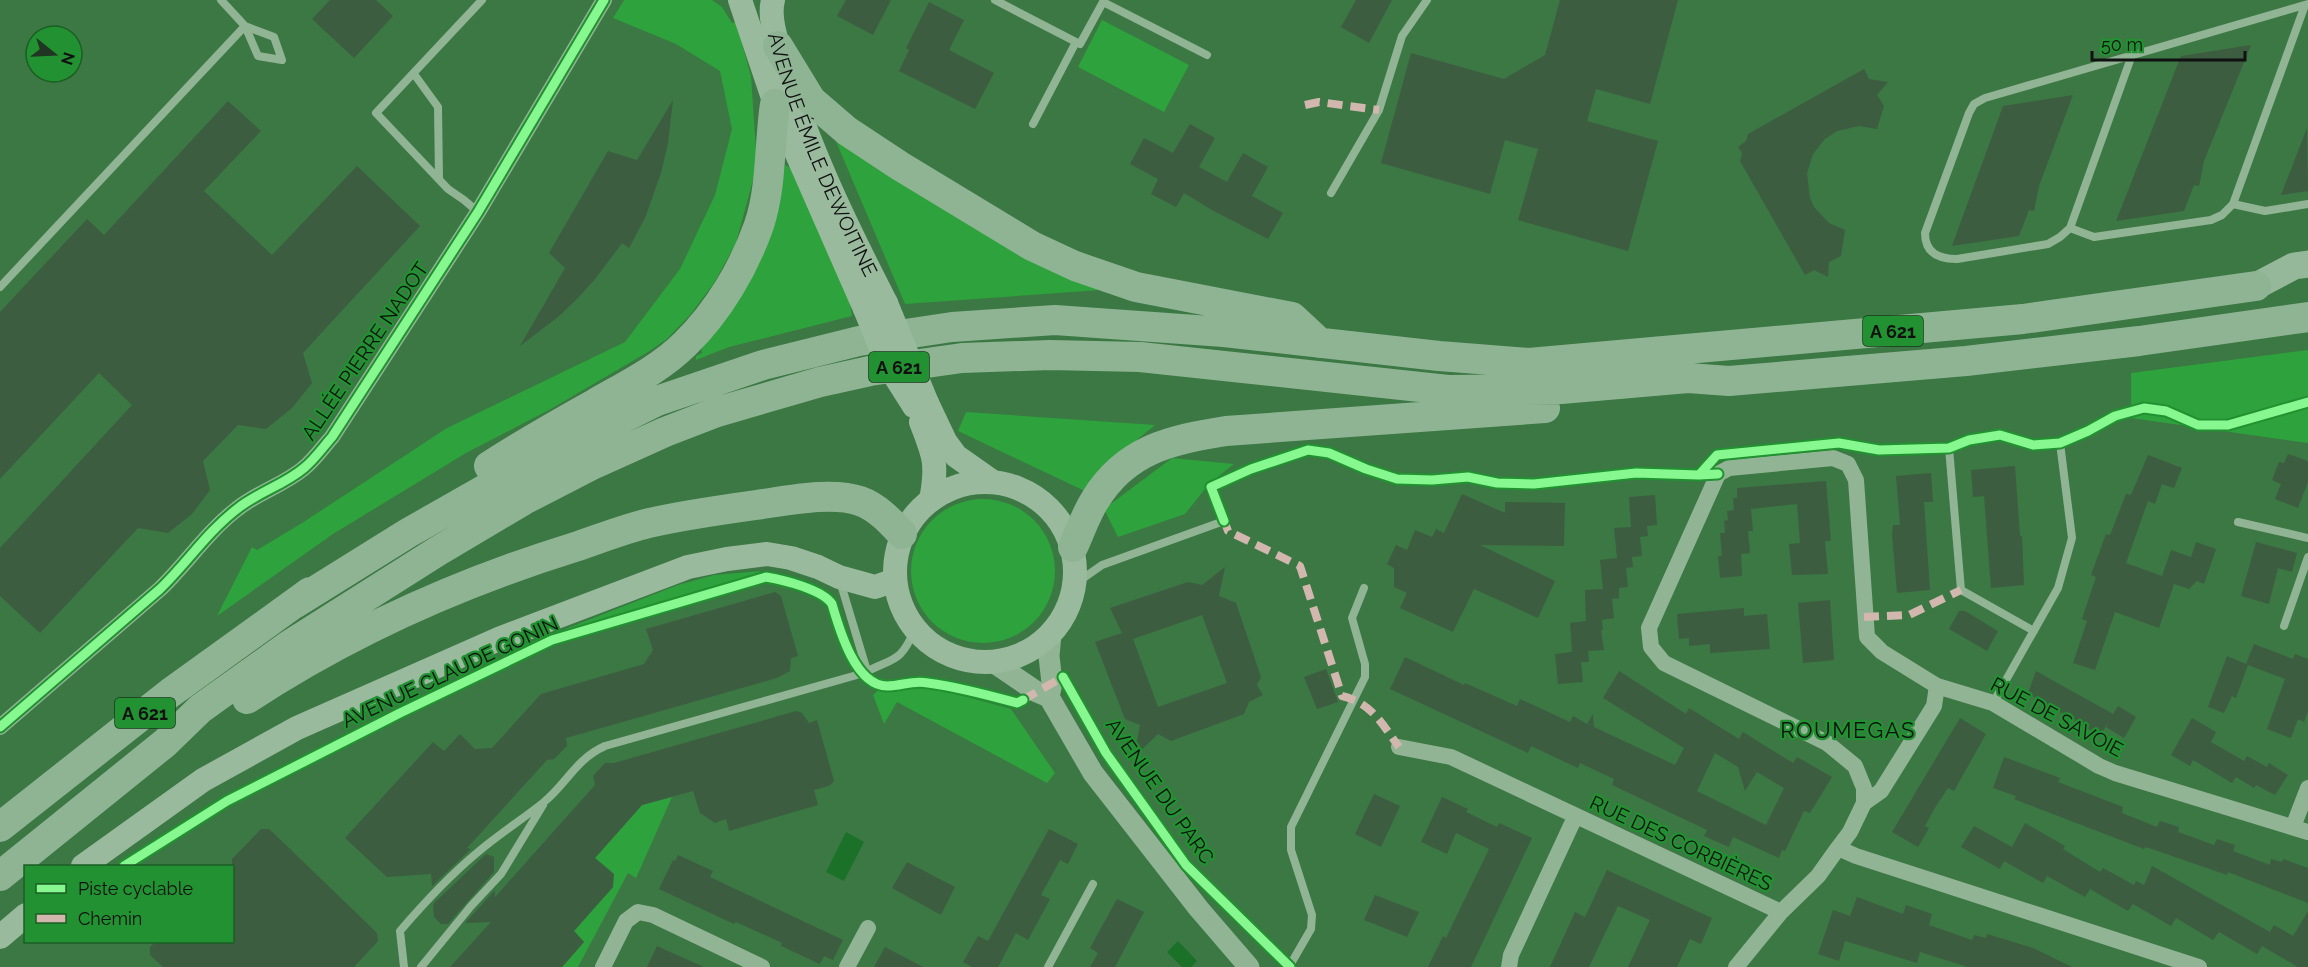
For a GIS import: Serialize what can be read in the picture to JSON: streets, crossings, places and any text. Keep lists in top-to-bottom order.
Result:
{
  "streets": {
    "highway": ["A 621"],
    "main road": ["AVENUE ÉMILE DEWOITINE", "AVENUE CLAUDE GONIN"],
    "street": [
      "ALLÉE PIERRE NADOT",
      "RUE DE SAVOIE",
      "AVENUE DU PARC",
      "RUE DES CORBIÈRES"
    ]
  },
  "districts": ["ROUMEGAS"],
  "legend": ["Piste cyclable", "Chemin"],
  "scale_bar": "50 m",
  "north": "right"
}
